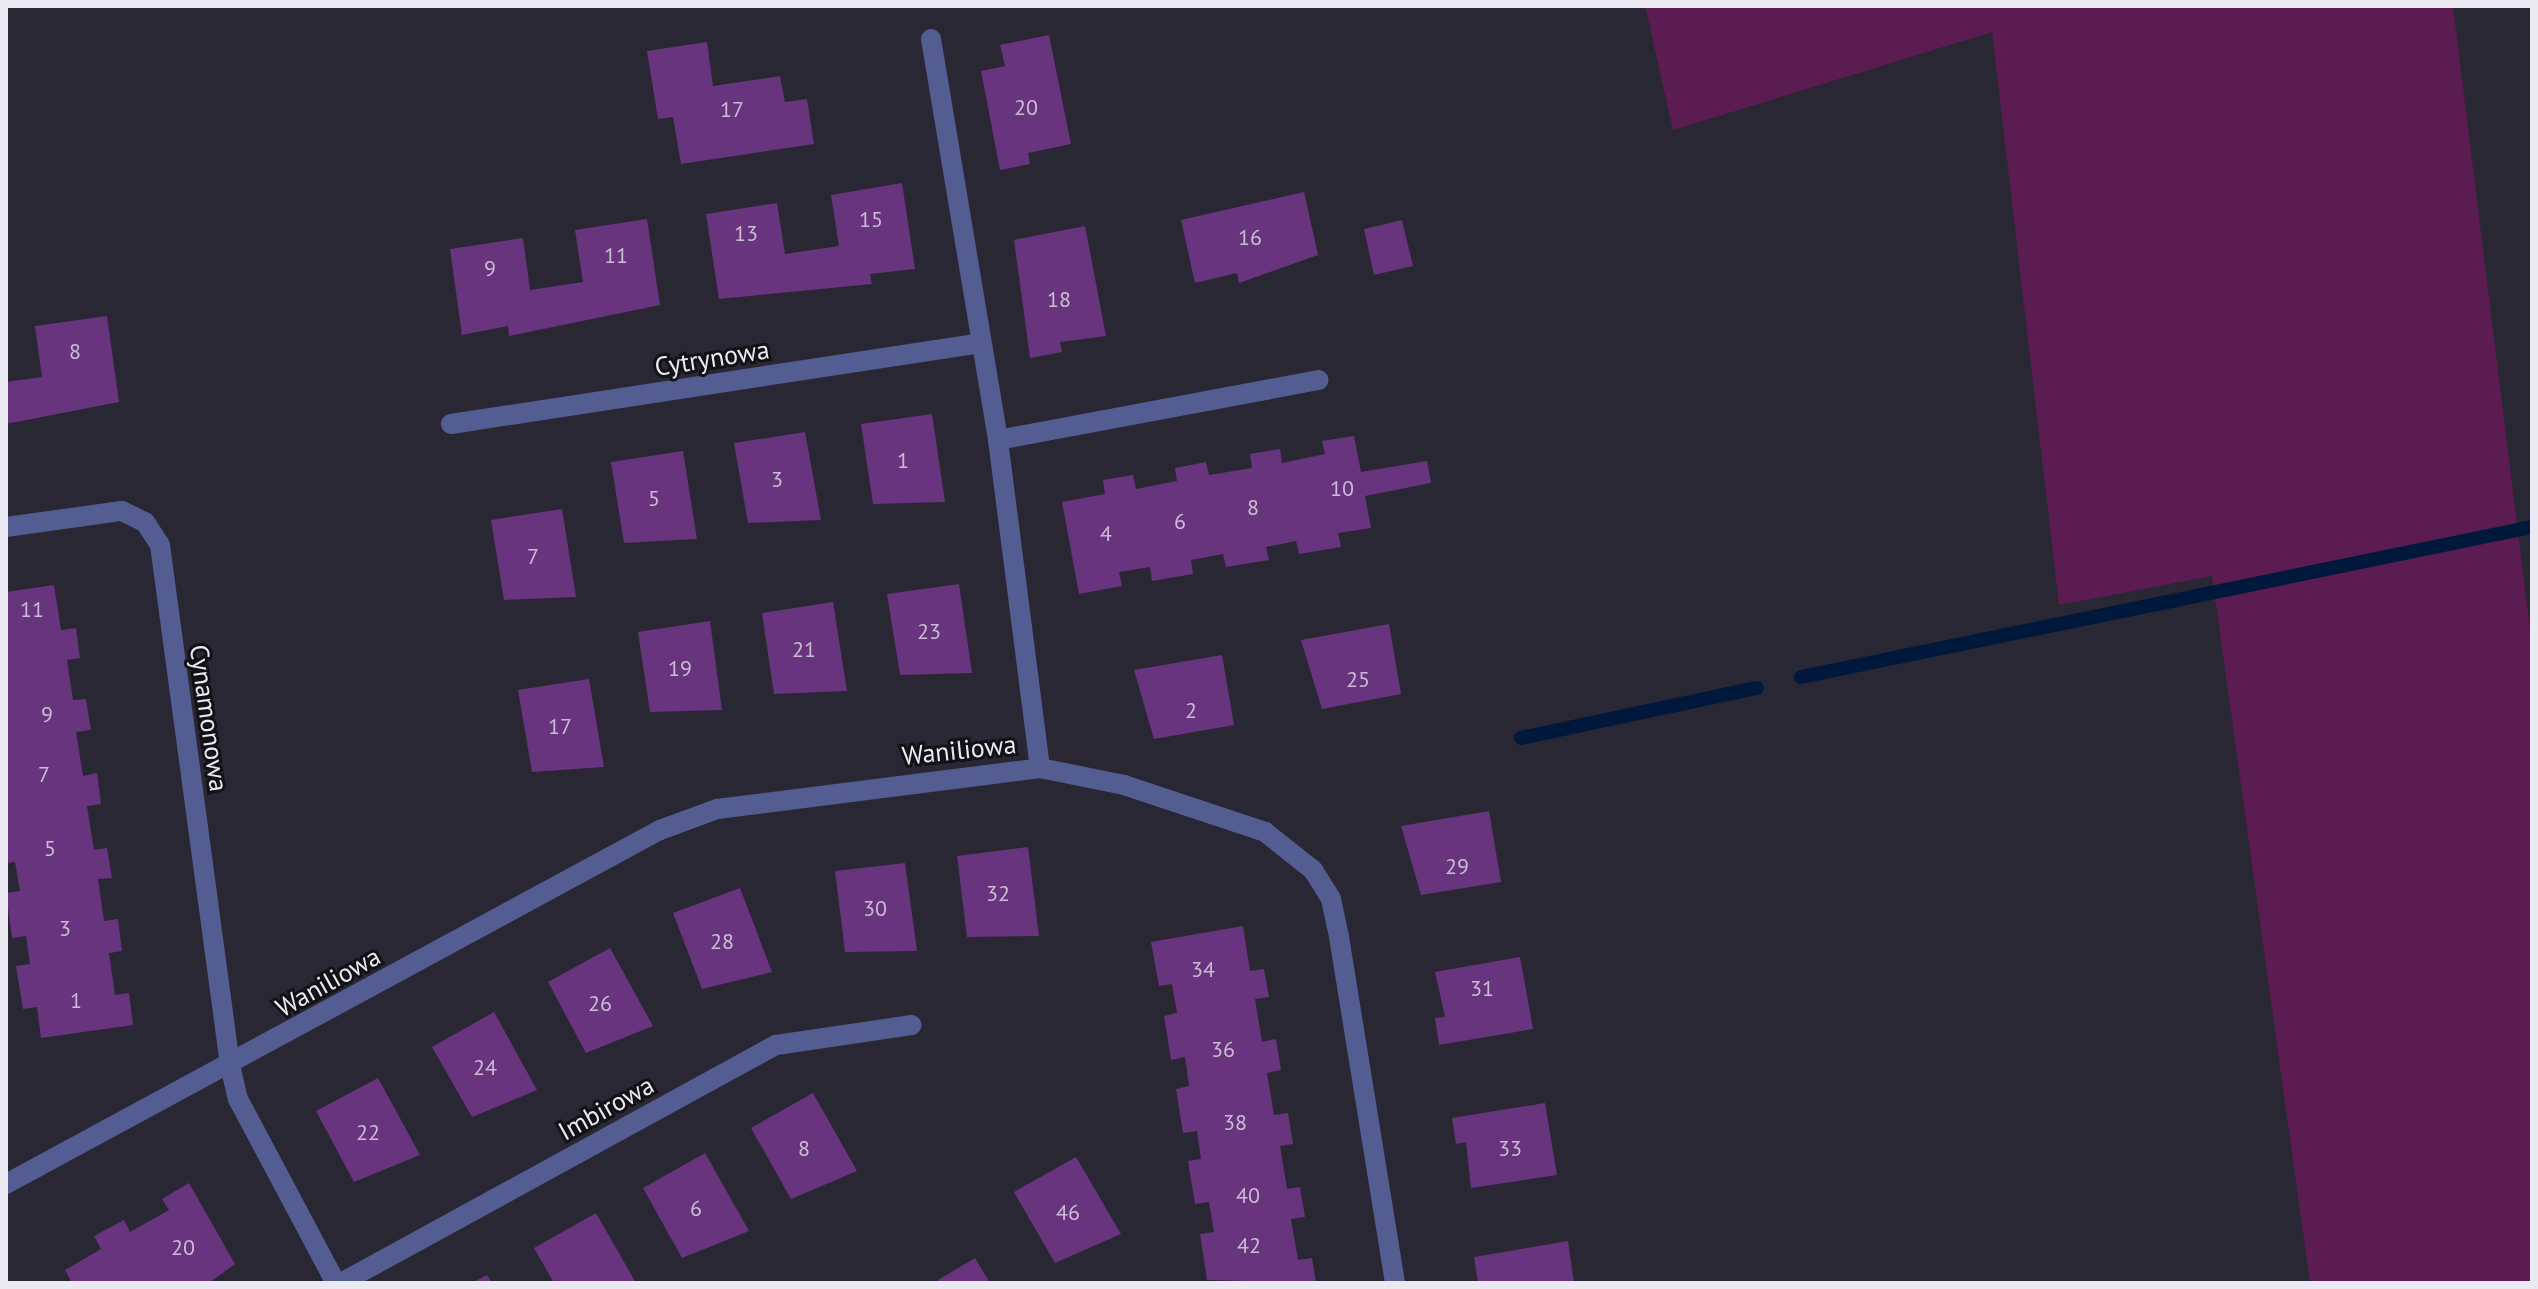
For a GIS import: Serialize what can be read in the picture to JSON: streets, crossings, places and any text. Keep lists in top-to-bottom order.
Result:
{
  "streets": {
    "street": [
      "Cytrynowa",
      "Cynamonowa",
      "Waniliowa",
      "Imbirowa"
    ]
  },
  "crossings": [
    ["Cynamonowa", "Waniliowa"]
  ],
  "house_numbers": [
    "20",
    "17",
    "15",
    "13",
    "16",
    "11",
    "9",
    "18",
    "8",
    "1",
    "3",
    "10",
    "5",
    "8",
    "6",
    "4",
    "7",
    "11",
    "23",
    "21",
    "19",
    "25",
    "2",
    "9",
    "17",
    "7",
    "5",
    "29",
    "32",
    "30",
    "3",
    "28",
    "34",
    "31",
    "1",
    "26",
    "36",
    "24",
    "38",
    "22",
    "8",
    "33",
    "40",
    "6",
    "46",
    "42",
    "20"
  ]
}
